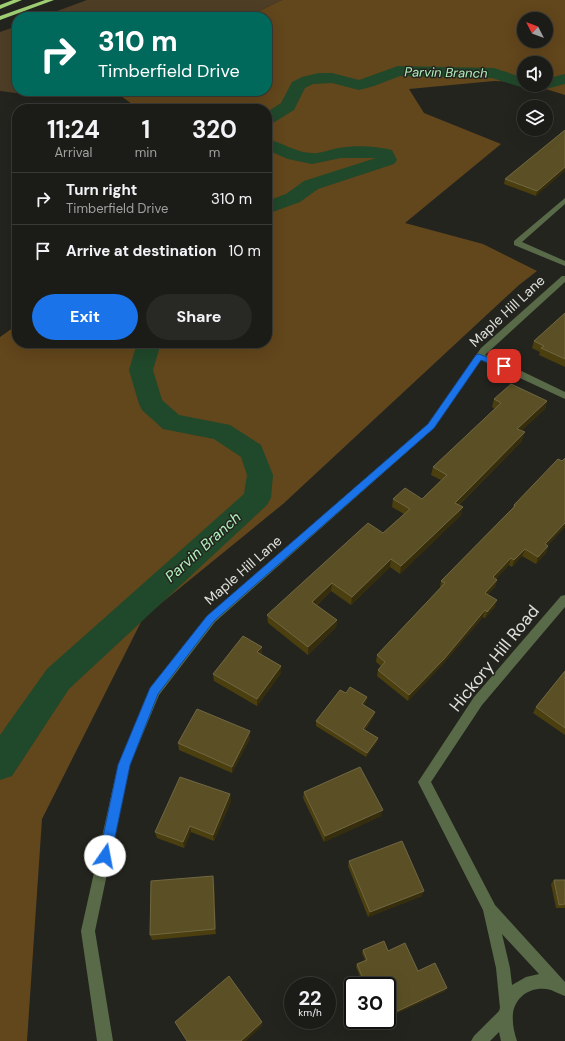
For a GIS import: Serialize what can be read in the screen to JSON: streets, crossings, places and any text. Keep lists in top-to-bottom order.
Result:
{
  "streets": {
    "street": ["Maple Hill Lane", "Hickory Hill Road"]
  },
  "water": ["Parvin Branch"],
  "north": "top left",
  "page": {
    "turn": ["310 m", "Timberfield Drive"],
    "eta": [
      "11:24",
      "Arrival",
      "1",
      "min",
      "320",
      "m"
    ],
    "list": [
      {
        "name": "Turn right",
        "note": "Timberfield Drive",
        "value": "310 m"
      },
      {
        "name": "Arrive at destination",
        "value": "10 m"
      }
    ],
    "buttons": ["Exit", "Share"],
    "speed": "22 km/h",
    "limit": "30"
  }
}
